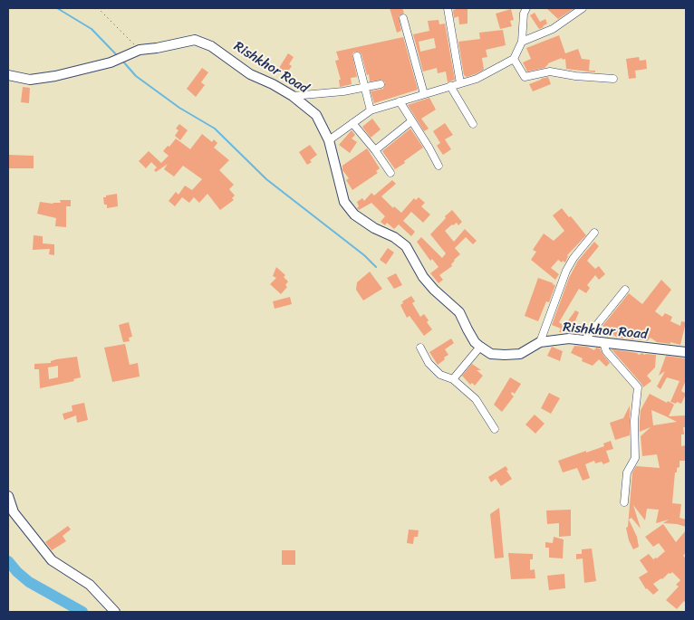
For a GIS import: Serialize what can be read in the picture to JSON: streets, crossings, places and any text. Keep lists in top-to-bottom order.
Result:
{
  "streets": {
    "street": ["Rishkhor Road"]
  }
}
